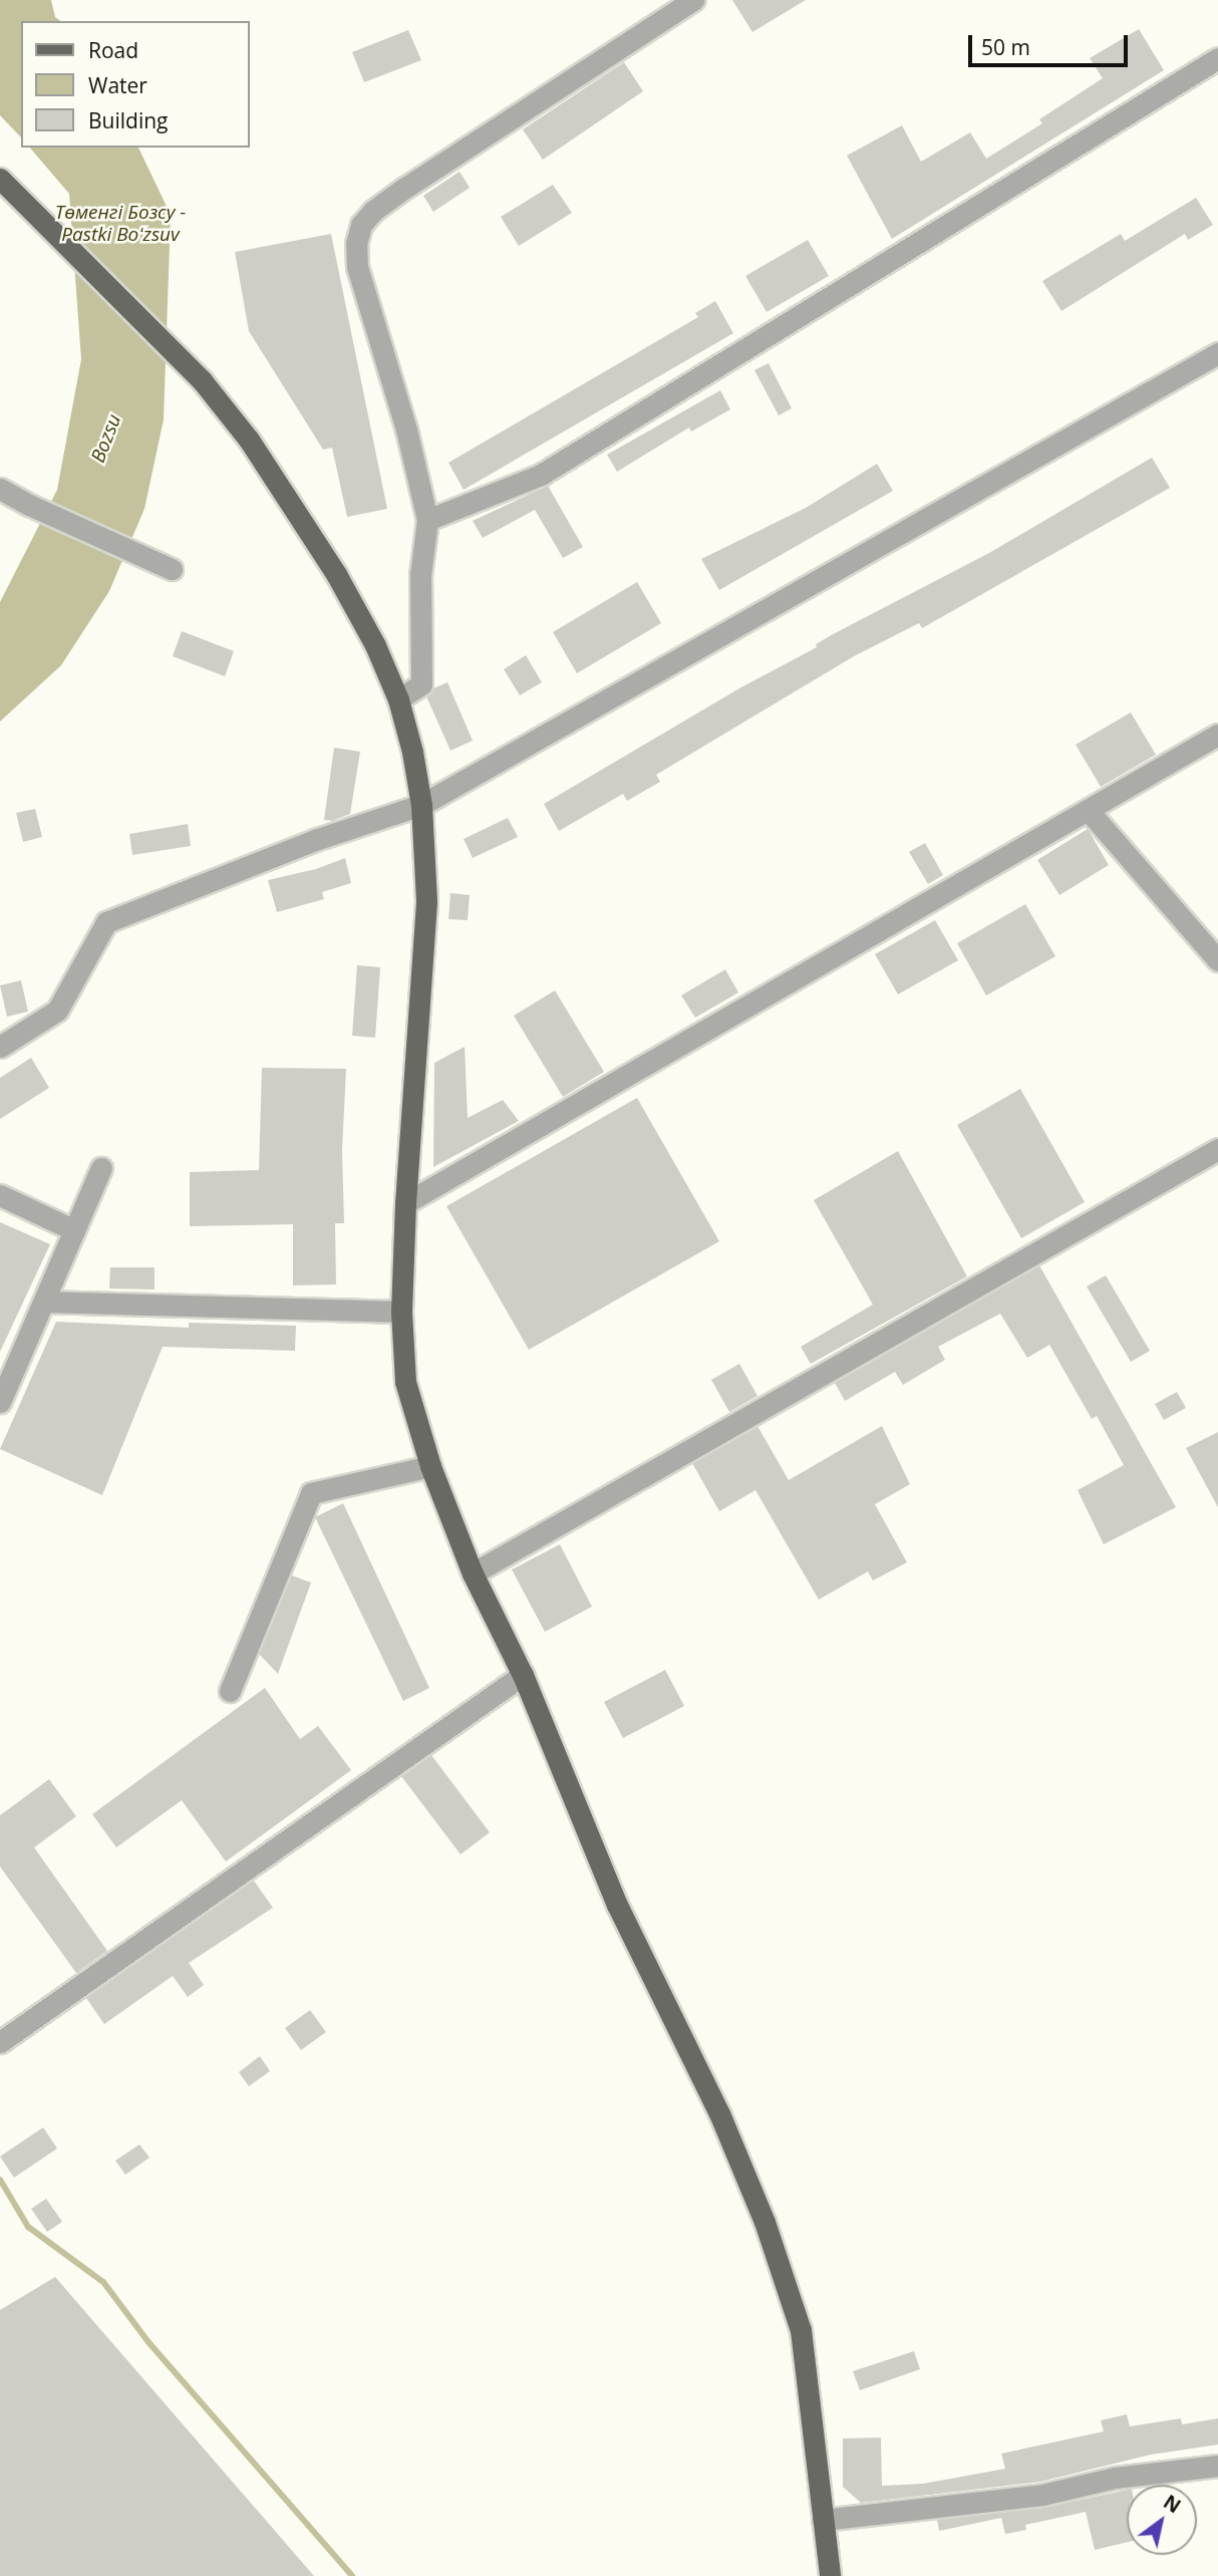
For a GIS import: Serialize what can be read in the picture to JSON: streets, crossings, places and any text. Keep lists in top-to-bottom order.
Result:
{
  "water": ["Төменгі Бозсу - Pastki Boʻzsuv", "Bozsu"],
  "legend": ["Road", "Water", "Building"],
  "scale_bar": "50 m",
  "north": "top right"
}
